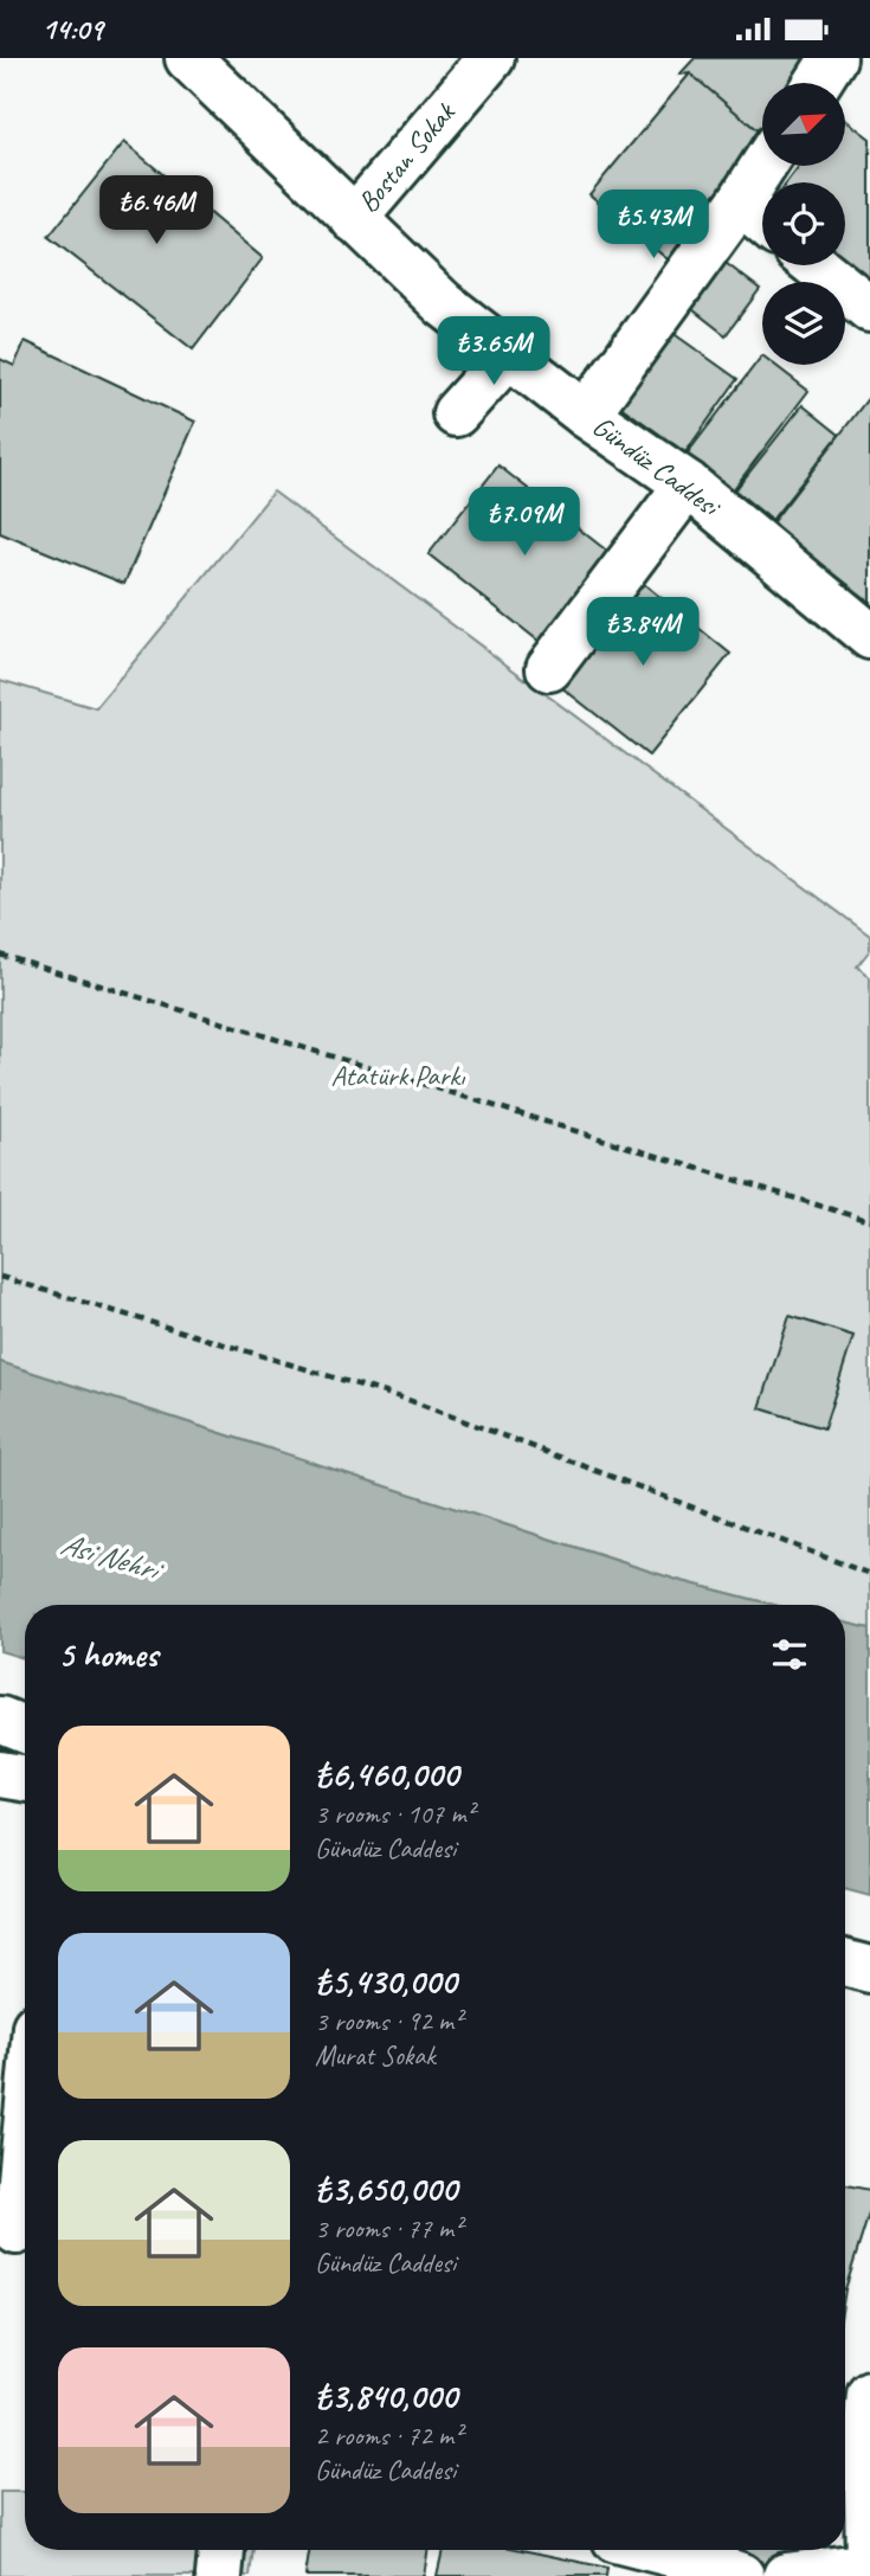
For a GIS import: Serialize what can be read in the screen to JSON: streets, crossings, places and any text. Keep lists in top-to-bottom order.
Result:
{
  "streets": {
    "street": ["Bostan Sokak", "Gündüz Caddesi"]
  },
  "crossings": [
    ["Bostan Sokak", "Gündüz Caddesi"]
  ],
  "water": ["Asi Nehri"],
  "parks": ["Atatürk Parkı"],
  "north": "top right",
  "page": {
    "status": "14:09",
    "price": [
      "₺6.46M",
      "₺5.43M",
      "₺3.65M",
      "₺7.09M",
      "₺3.84M"
    ],
    "heading": "5 homes",
    "list": [
      {
        "name": "₺6,460,000",
        "note": "3 rooms · 107 m² · Gündüz Caddesi"
      },
      {
        "name": "₺5,430,000",
        "note": "3 rooms · 92 m² · Murat Sokak"
      },
      {
        "name": "₺3,650,000",
        "note": "3 rooms · 77 m² · Gündüz Caddesi"
      },
      {
        "name": "₺3,840,000",
        "note": "2 rooms · 72 m² · Gündüz Caddesi"
      }
    ]
  }
}
